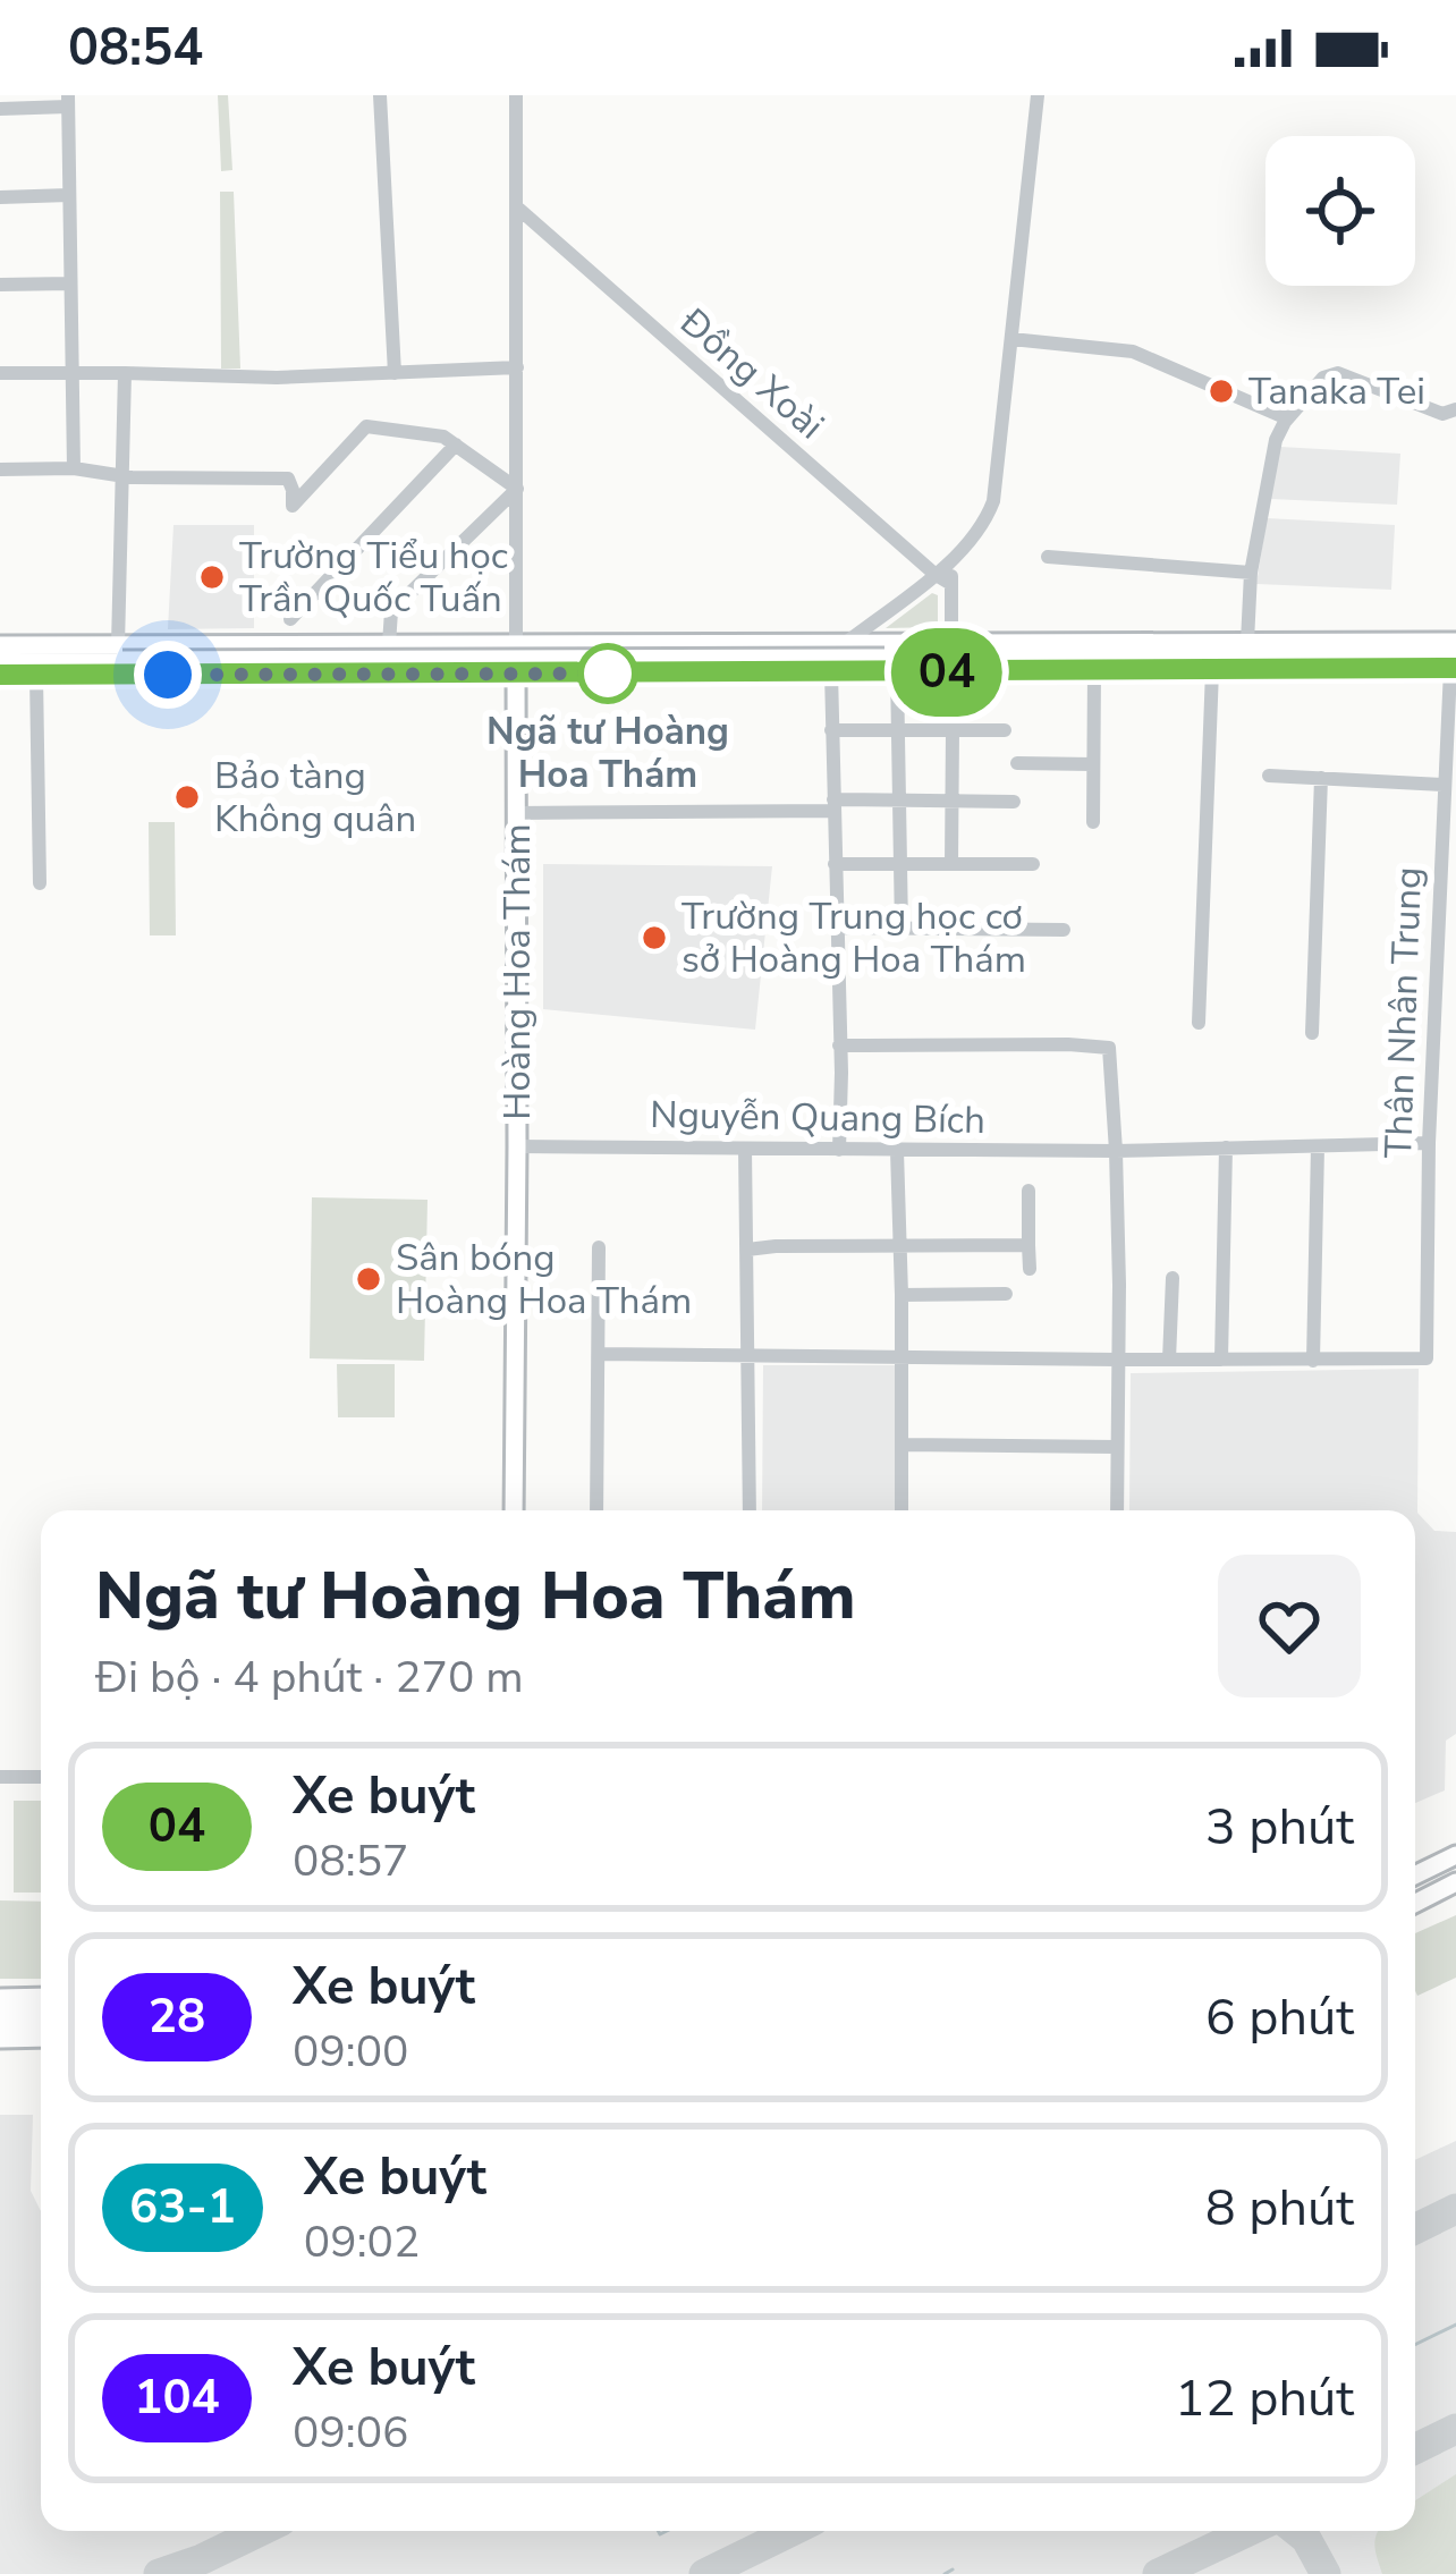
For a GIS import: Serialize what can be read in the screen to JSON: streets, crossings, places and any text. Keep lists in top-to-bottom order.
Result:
{
  "streets": {
    "main road": ["Hoàng Hoa Thám"],
    "street": ["Đồng Xoài", "Thân Nhân Trung", "Nguyễn Quang Bích"]
  },
  "crossings": [
    ["Đồng Xoài", "Hoàng Hoa Thám"],
    ["Hoàng Hoa Thám", "Nguyễn Quang Bích"],
    ["Thân Nhân Trung", "Nguyễn Quang Bích"]
  ],
  "places": [
    "Tanaka Tei",
    "Trường Tiểu học Trần Quốc Tuấn",
    "Ngã tư Hoàng Hoa Thám",
    "Bảo tàng Không quân",
    "Trường Trung học cơ sở Hoàng Hoa Thám",
    "Sân bóng Hoàng Hoa Thám"
  ],
  "lines": ["bus line 04"],
  "page": {
    "status": "08:54",
    "on_map": "04",
    "heading": ["Ngã tư Hoàng Hoa Thám", "Đi bộ · 4 phút · 270 m"],
    "list": [
      {
        "mark": "04",
        "name": "Xe buýt",
        "note": "08:57",
        "value": "3 phút"
      },
      {
        "mark": "28",
        "name": "Xe buýt",
        "note": "09:00",
        "value": "6 phút"
      },
      {
        "mark": "63-1",
        "name": "Xe buýt",
        "note": "09:02",
        "value": "8 phút"
      },
      {
        "mark": "104",
        "name": "Xe buýt",
        "note": "09:06",
        "value": "12 phút"
      }
    ]
  }
}
